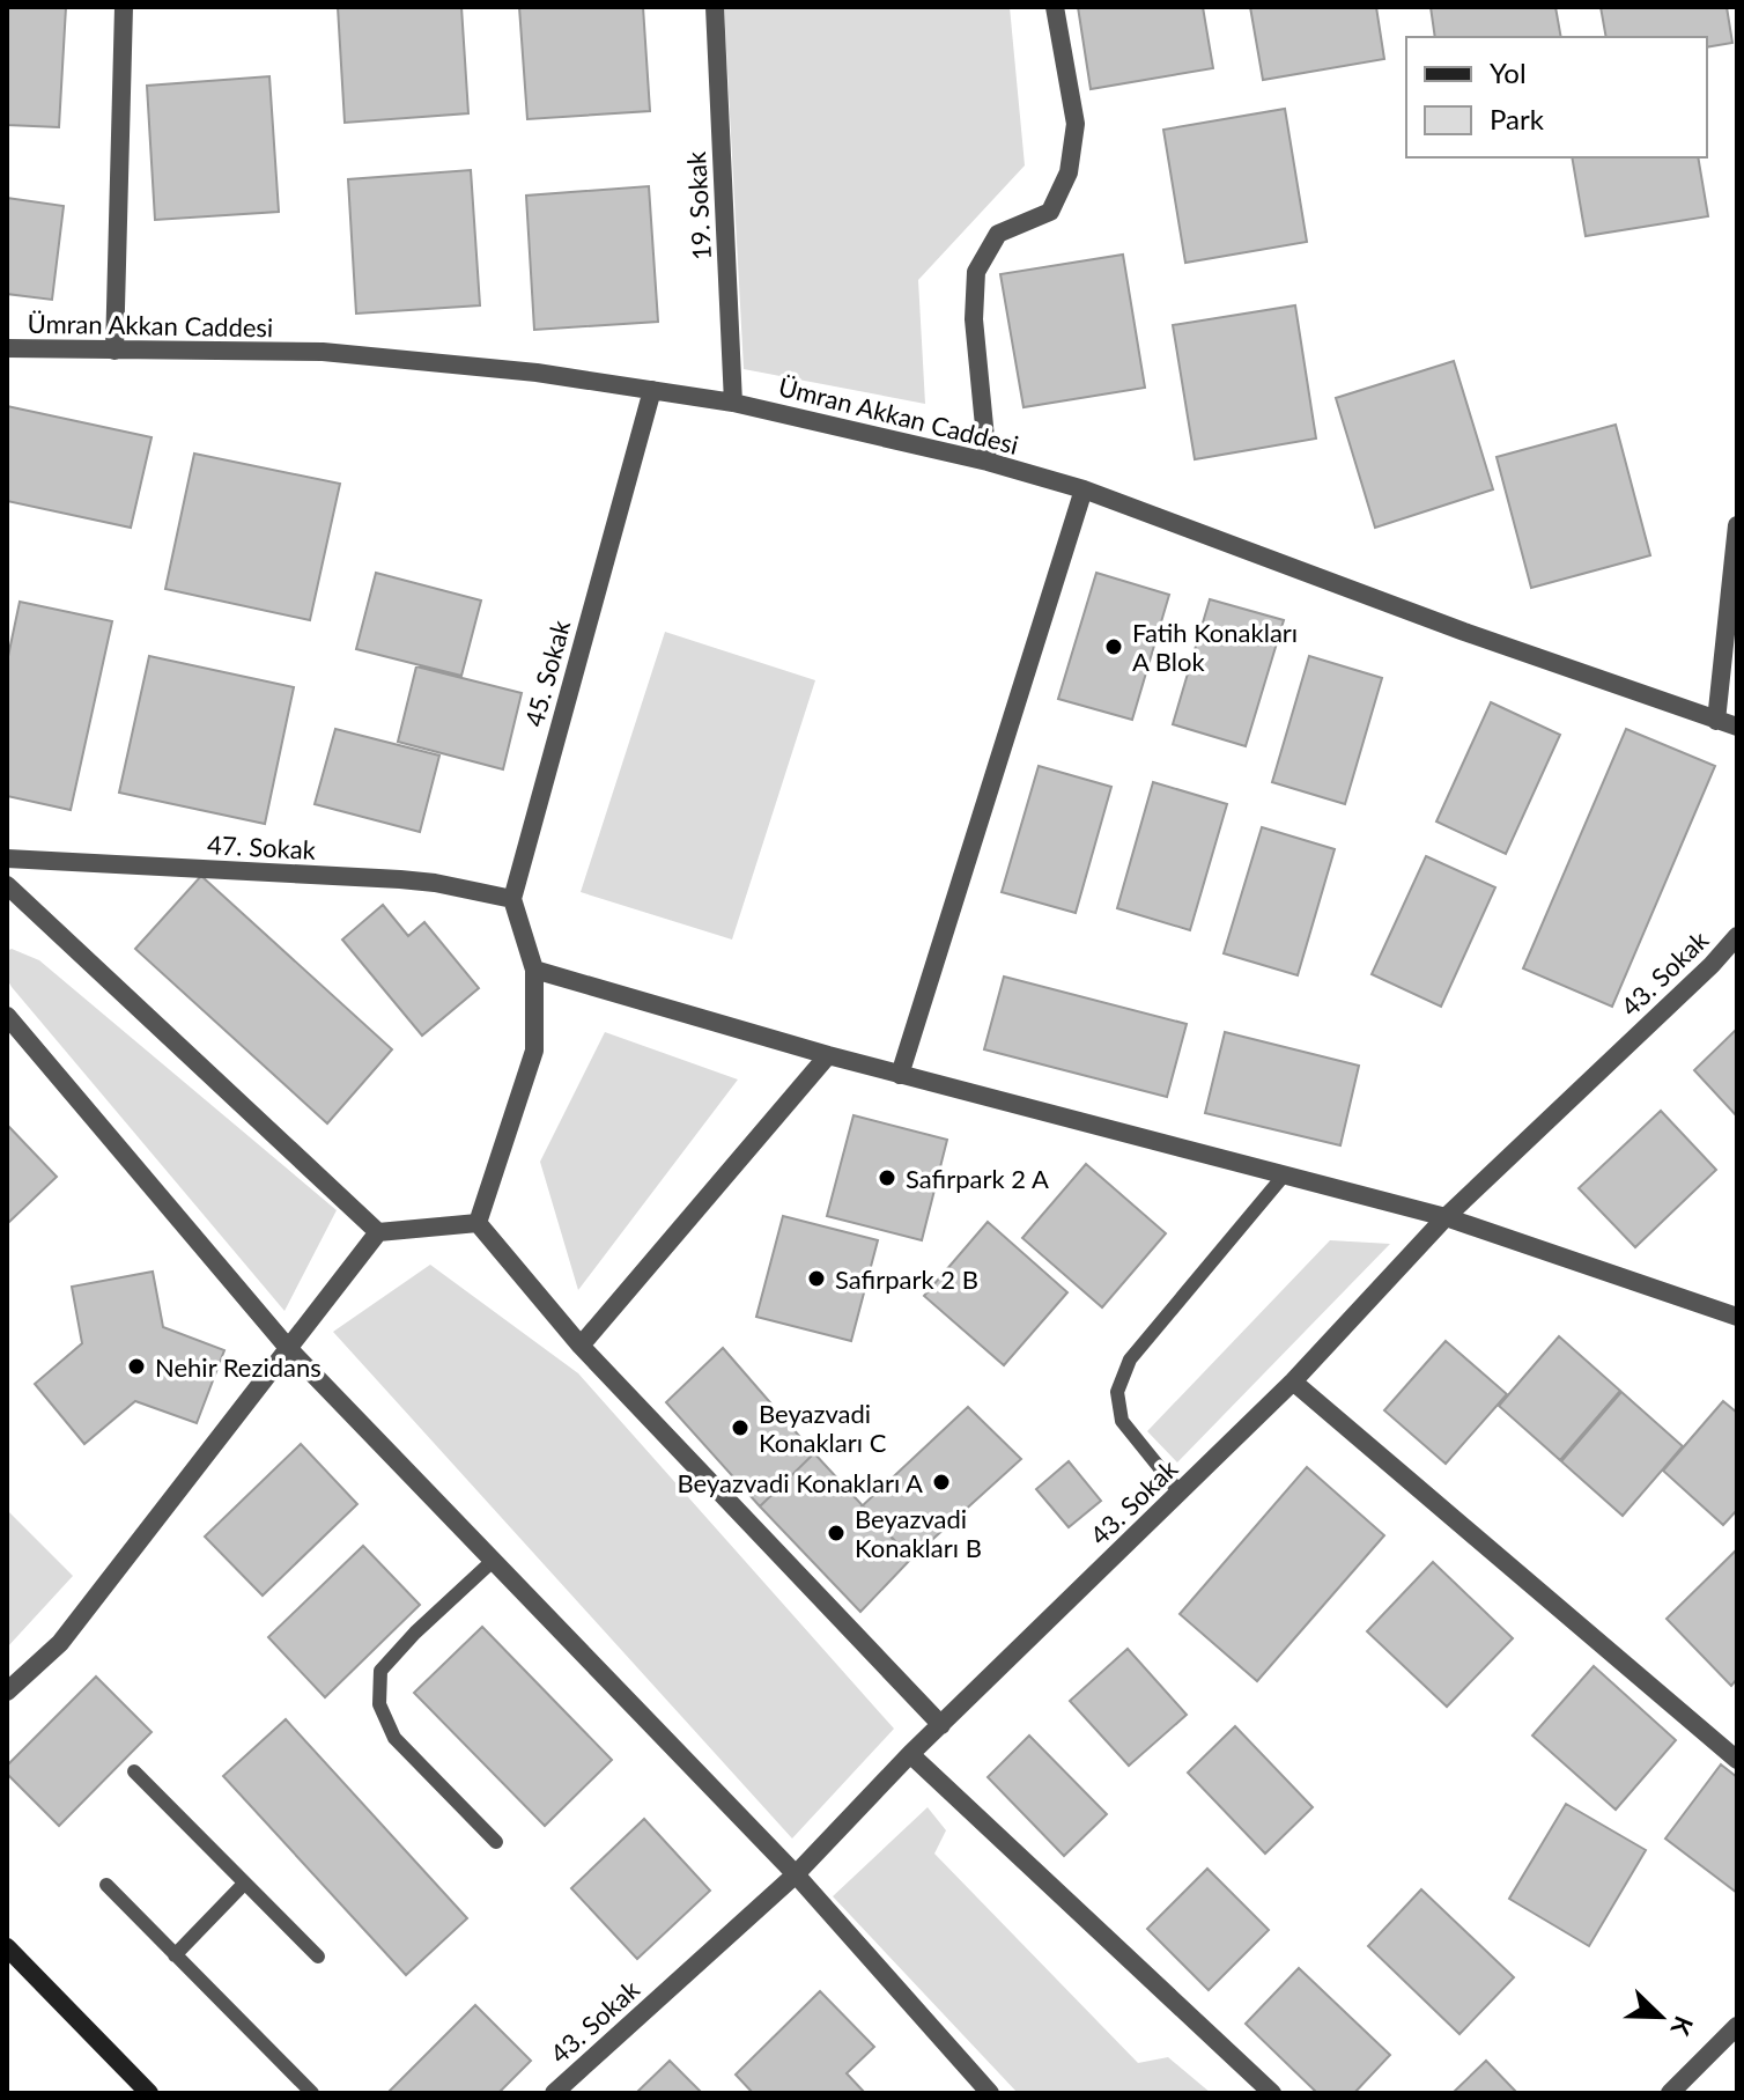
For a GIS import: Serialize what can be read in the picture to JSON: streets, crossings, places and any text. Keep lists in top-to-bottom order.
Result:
{
  "streets": {
    "street": [
      "19. Sokak",
      "Ümran Akkan Caddesi",
      "45. Sokak",
      "47. Sokak",
      "43. Sokak"
    ]
  },
  "crossings": [
    ["19. Sokak", "Ümran Akkan Caddesi"],
    ["Ümran Akkan Caddesi", "45. Sokak"],
    ["45. Sokak", "47. Sokak"]
  ],
  "places": [
    "Fatih Konakları A Blok",
    "Safirpark 2 A",
    "Safirpark 2 B",
    "Nehir Rezidans",
    "Beyazvadi Konakları C",
    "Beyazvadi Konakları A",
    "Beyazvadi Konakları B"
  ],
  "legend": ["Yol", "Park"],
  "north": "bottom right"
}
